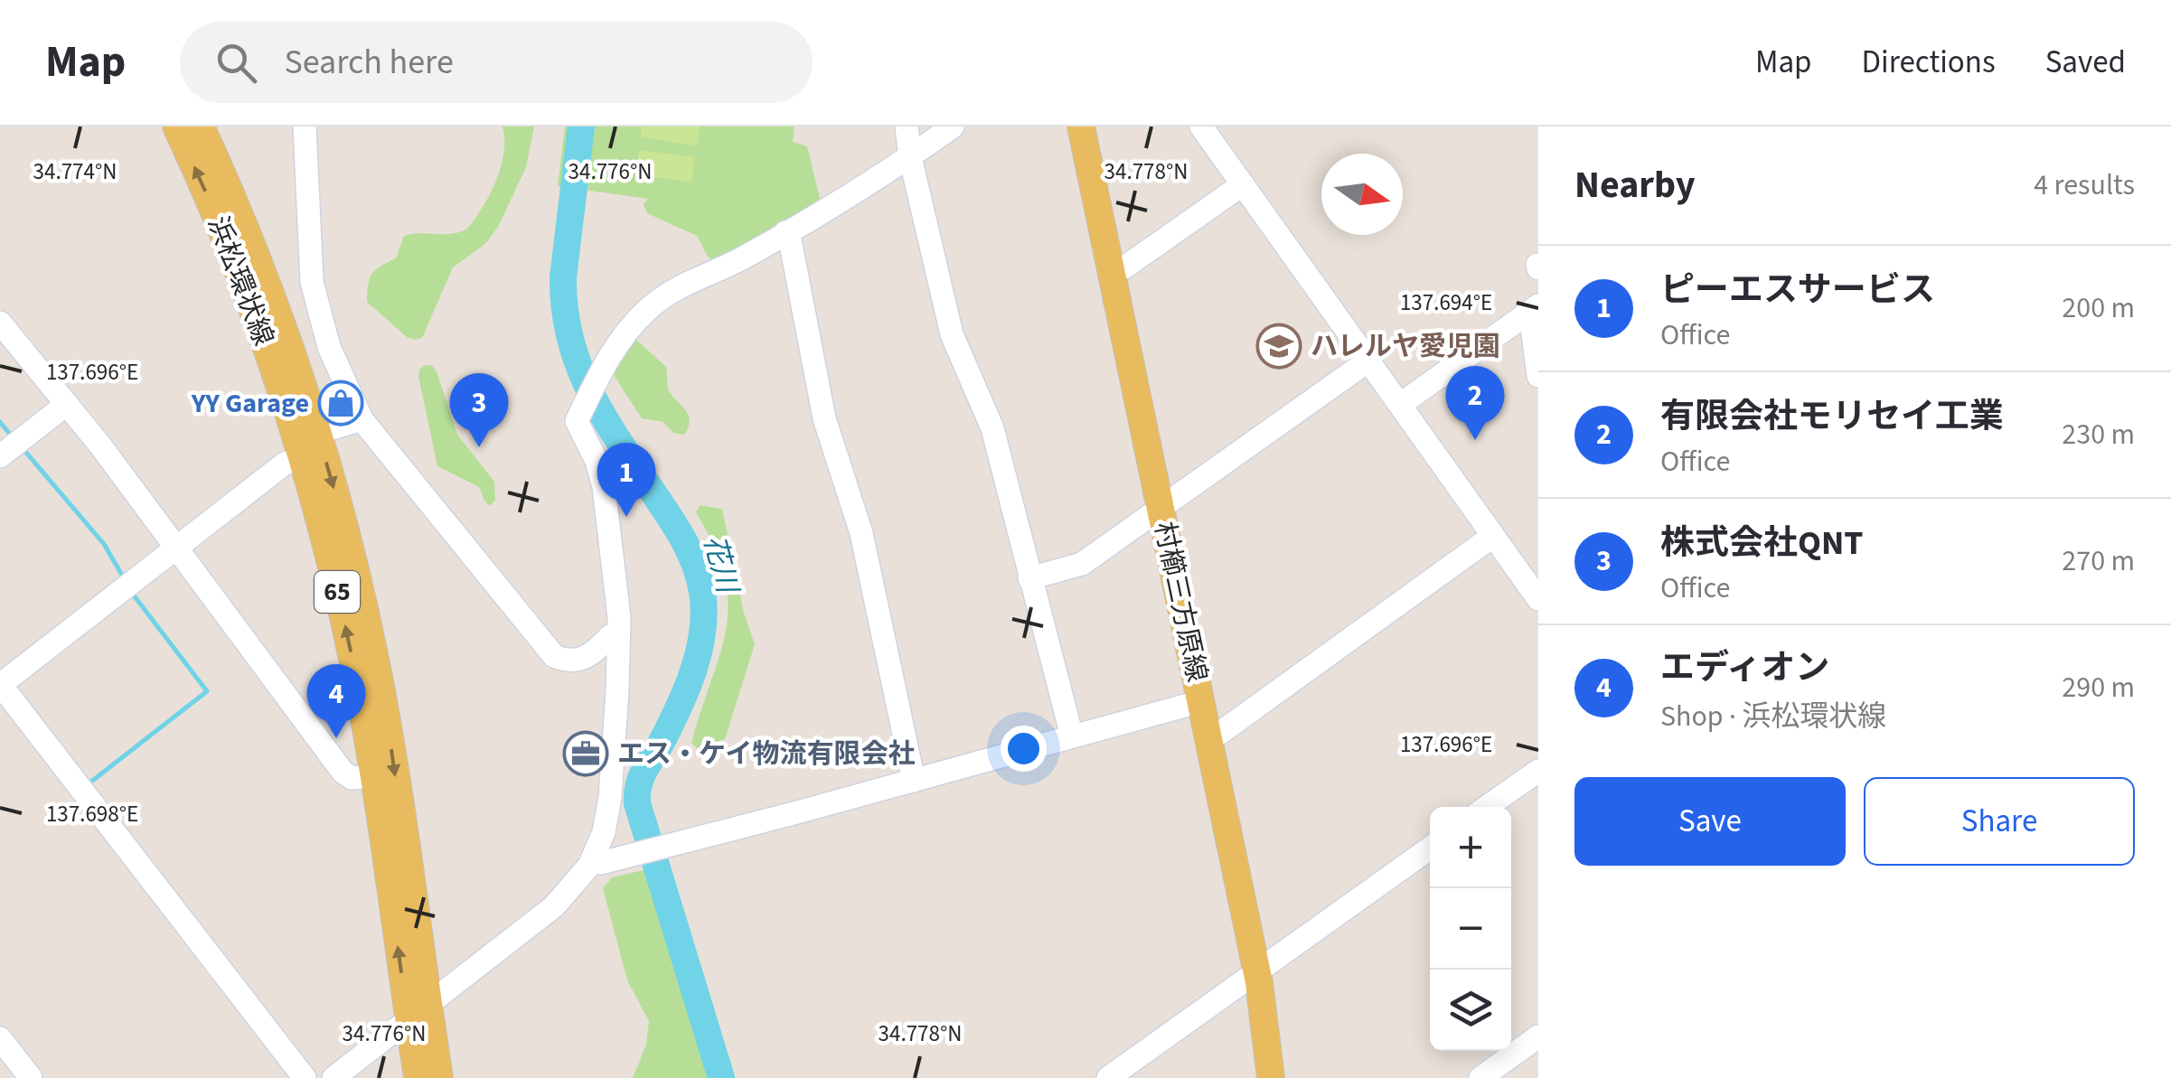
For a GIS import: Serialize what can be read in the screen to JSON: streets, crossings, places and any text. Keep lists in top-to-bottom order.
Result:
{
  "streets": {
    "main road": ["浜松環状線", "65", "村櫛三方原線"]
  },
  "water": ["花川"],
  "places": {
    "school or university": ["ハレルヤ愛児園"],
    "shop": ["YY Garage"],
    "office": ["エス・ケイ物流有限会社"]
  },
  "north": "right",
  "page": {
    "header": "Map",
    "search": "Search here",
    "nav": ["Map", "Directions", "Saved"],
    "heading": ["Nearby", "4 results"],
    "list": [
      {
        "mark": "1",
        "name": "ピーエスサービス",
        "note": "Office",
        "value": "200 m"
      },
      {
        "mark": "2",
        "name": "有限会社モリセイ工業",
        "note": "Office",
        "value": "230 m"
      },
      {
        "mark": "3",
        "name": "株式会社QNT",
        "note": "Office",
        "value": "270 m"
      },
      {
        "mark": "4",
        "name": "エディオン",
        "note": "Shop · 浜松環状線",
        "value": "290 m"
      }
    ],
    "pins": [
      "2",
      "3",
      "1",
      "4"
    ],
    "buttons": ["Save", "Share"],
    "map_buttons": ["+", "−"]
  },
  "coordinates": [
    "34.774°N",
    "34.776°N",
    "34.778°N",
    "137.694°E",
    "137.696°E",
    "137.698°E"
  ]
}
